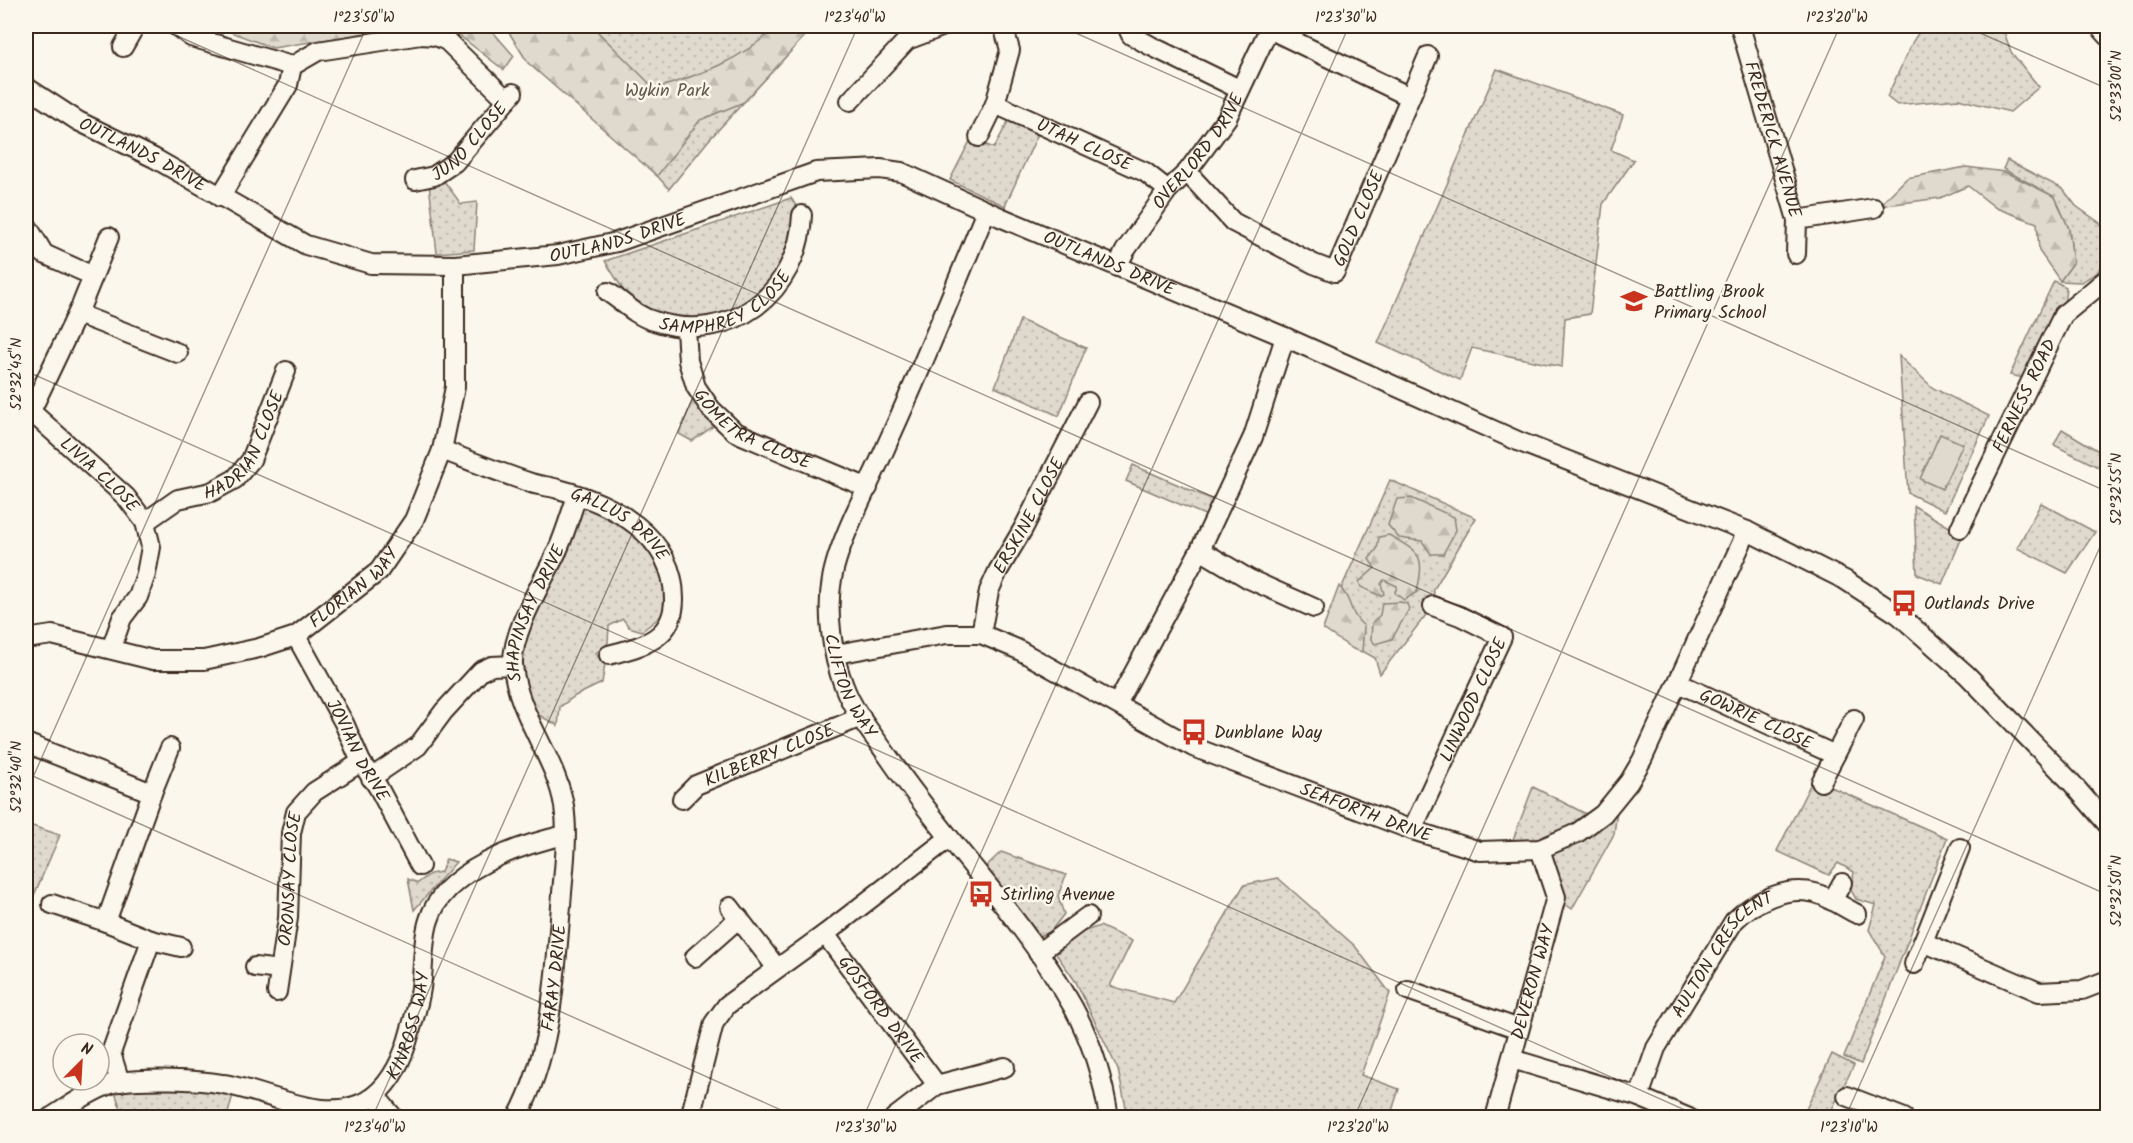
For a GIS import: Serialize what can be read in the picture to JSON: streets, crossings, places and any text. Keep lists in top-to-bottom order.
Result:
{
  "streets": {
    "street": [
      "JUNO CLOSE",
      "FREDERICK AVENUE",
      "UTAH CLOSE",
      "OVERLORD DRIVE",
      "OUTLANDS DRIVE",
      "GOLD CLOSE",
      "SAMPHREY CLOSE",
      "FERNESS ROAD",
      "GOMETRA CLOSE",
      "HADRIAN CLOSE",
      "LIVIA CLOSE",
      "ERSKINE CLOSE",
      "GALLUS DRIVE",
      "FLORIAN WAY",
      "SHAPINSAY DRIVE",
      "CLIFTON WAY",
      "LINWOOD CLOSE",
      "GOWRIE CLOSE",
      "JOVIAN DRIVE",
      "KILBERRY CLOSE",
      "SEAFORTH DRIVE",
      "ORONSAY CLOSE",
      "AULTON CRESCENT",
      "FARAY DRIVE",
      "DEVERON WAY",
      "GOSFORD DRIVE",
      "KINROSS WAY"
    ]
  },
  "crossings": [
    ["UTAH CLOSE", "OVERLORD DRIVE"],
    ["OVERLORD DRIVE", "OUTLANDS DRIVE"],
    ["OVERLORD DRIVE", "GOLD CLOSE"],
    ["OUTLANDS DRIVE", "FLORIAN WAY"],
    ["OUTLANDS DRIVE", "CLIFTON WAY"],
    ["OUTLANDS DRIVE", "SEAFORTH DRIVE"],
    ["SAMPHREY CLOSE", "GOMETRA CLOSE"],
    ["GOMETRA CLOSE", "CLIFTON WAY"],
    ["HADRIAN CLOSE", "LIVIA CLOSE"],
    ["ERSKINE CLOSE", "SEAFORTH DRIVE"],
    ["GALLUS DRIVE", "FLORIAN WAY"],
    ["GALLUS DRIVE", "SHAPINSAY DRIVE"],
    ["FLORIAN WAY", "JOVIAN DRIVE"],
    ["SHAPINSAY DRIVE", "ORONSAY CLOSE"],
    ["SHAPINSAY DRIVE", "FARAY DRIVE"],
    ["SHAPINSAY DRIVE", "KINROSS WAY"],
    ["CLIFTON WAY", "KILBERRY CLOSE"],
    ["CLIFTON WAY", "SEAFORTH DRIVE"],
    ["LINWOOD CLOSE", "SEAFORTH DRIVE"],
    ["GOWRIE CLOSE", "SEAFORTH DRIVE"],
    ["JOVIAN DRIVE", "ORONSAY CLOSE"],
    ["SEAFORTH DRIVE", "DEVERON WAY"],
    ["FARAY DRIVE", "KINROSS WAY"]
  ],
  "parks": ["Wykin Park"],
  "places": {
    "school or university": ["Battling Brook Primary School"],
    "bus stop": ["Outlands Drive", "Dunblane Way", "Stirling Avenue"]
  },
  "north": "top right",
  "coordinates": [
    "1°23'50\"W",
    "1°23'40\"W",
    "1°23'30\"W",
    "1°23'20\"W",
    "52°33'00\"N",
    "52°32'45\"N",
    "52°32'55\"N",
    "52°32'40\"N",
    "52°32'50\"N",
    "1°23'10\"W"
  ]
}
